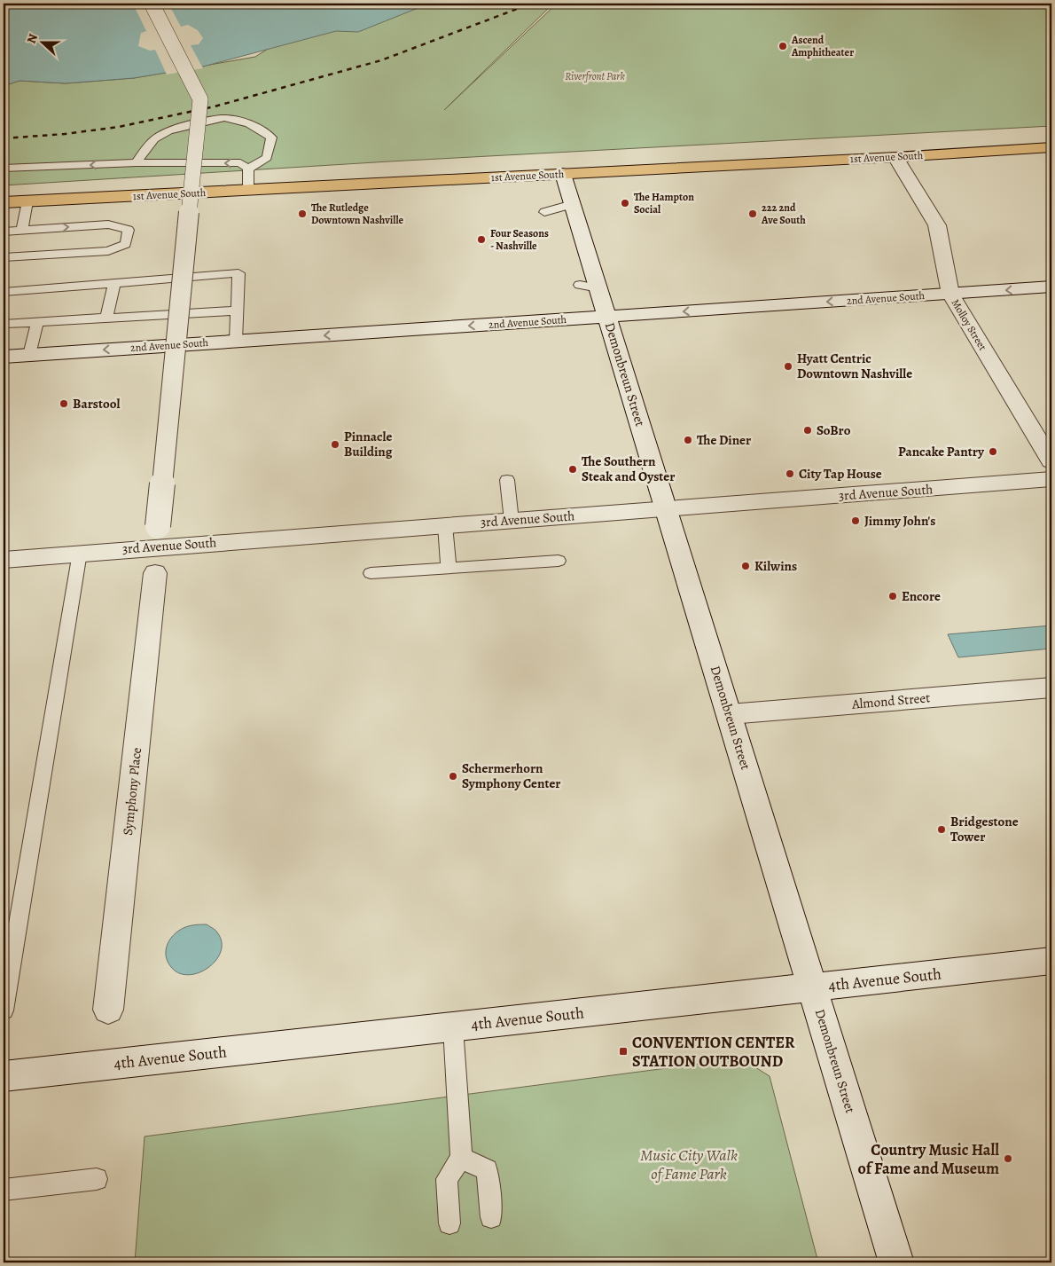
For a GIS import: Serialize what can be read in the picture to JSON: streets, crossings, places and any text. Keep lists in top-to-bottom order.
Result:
{
  "streets": {
    "main road": ["1st Avenue South"],
    "street": [
      "2nd Avenue South",
      "Molloy Street",
      "Demonbreun Street",
      "3rd Avenue South",
      "Almond Street",
      "Symphony Place",
      "4th Avenue South"
    ]
  },
  "crossings": [
    ["1st Avenue South", "Molloy Street"],
    ["1st Avenue South", "Demonbreun Street"],
    ["2nd Avenue South", "Molloy Street"],
    ["2nd Avenue South", "Demonbreun Street"],
    ["Demonbreun Street", "3rd Avenue South"],
    ["Demonbreun Street", "Almond Street"],
    ["Demonbreun Street", "4th Avenue South"]
  ],
  "one_way": ["2nd Avenue South"],
  "parks": ["Riverfront Park", "Music City Walk of Fame Park"],
  "places": {
    "other": [
      "Ascend Amphitheater",
      "The Hampton Social",
      "The Rutledge Downtown Nashville",
      "222 2nd Ave South",
      "Four Seasons - Nashville",
      "Hyatt Centric Downtown Nashville",
      "Barstool",
      "SoBro",
      "The Diner",
      "Pinnacle Building",
      "Pancake Pantry",
      "The Southern Steak and Oyster",
      "City Tap House",
      "Jimmy John's",
      "Kilwins",
      "Encore",
      "Schermerhorn Symphony Center",
      "Bridgestone Tower",
      "Country Music Hall of Fame and Museum"
    ],
    "transit": ["CONVENTION CENTER STATION OUTBOUND"]
  },
  "north": "left"
}
